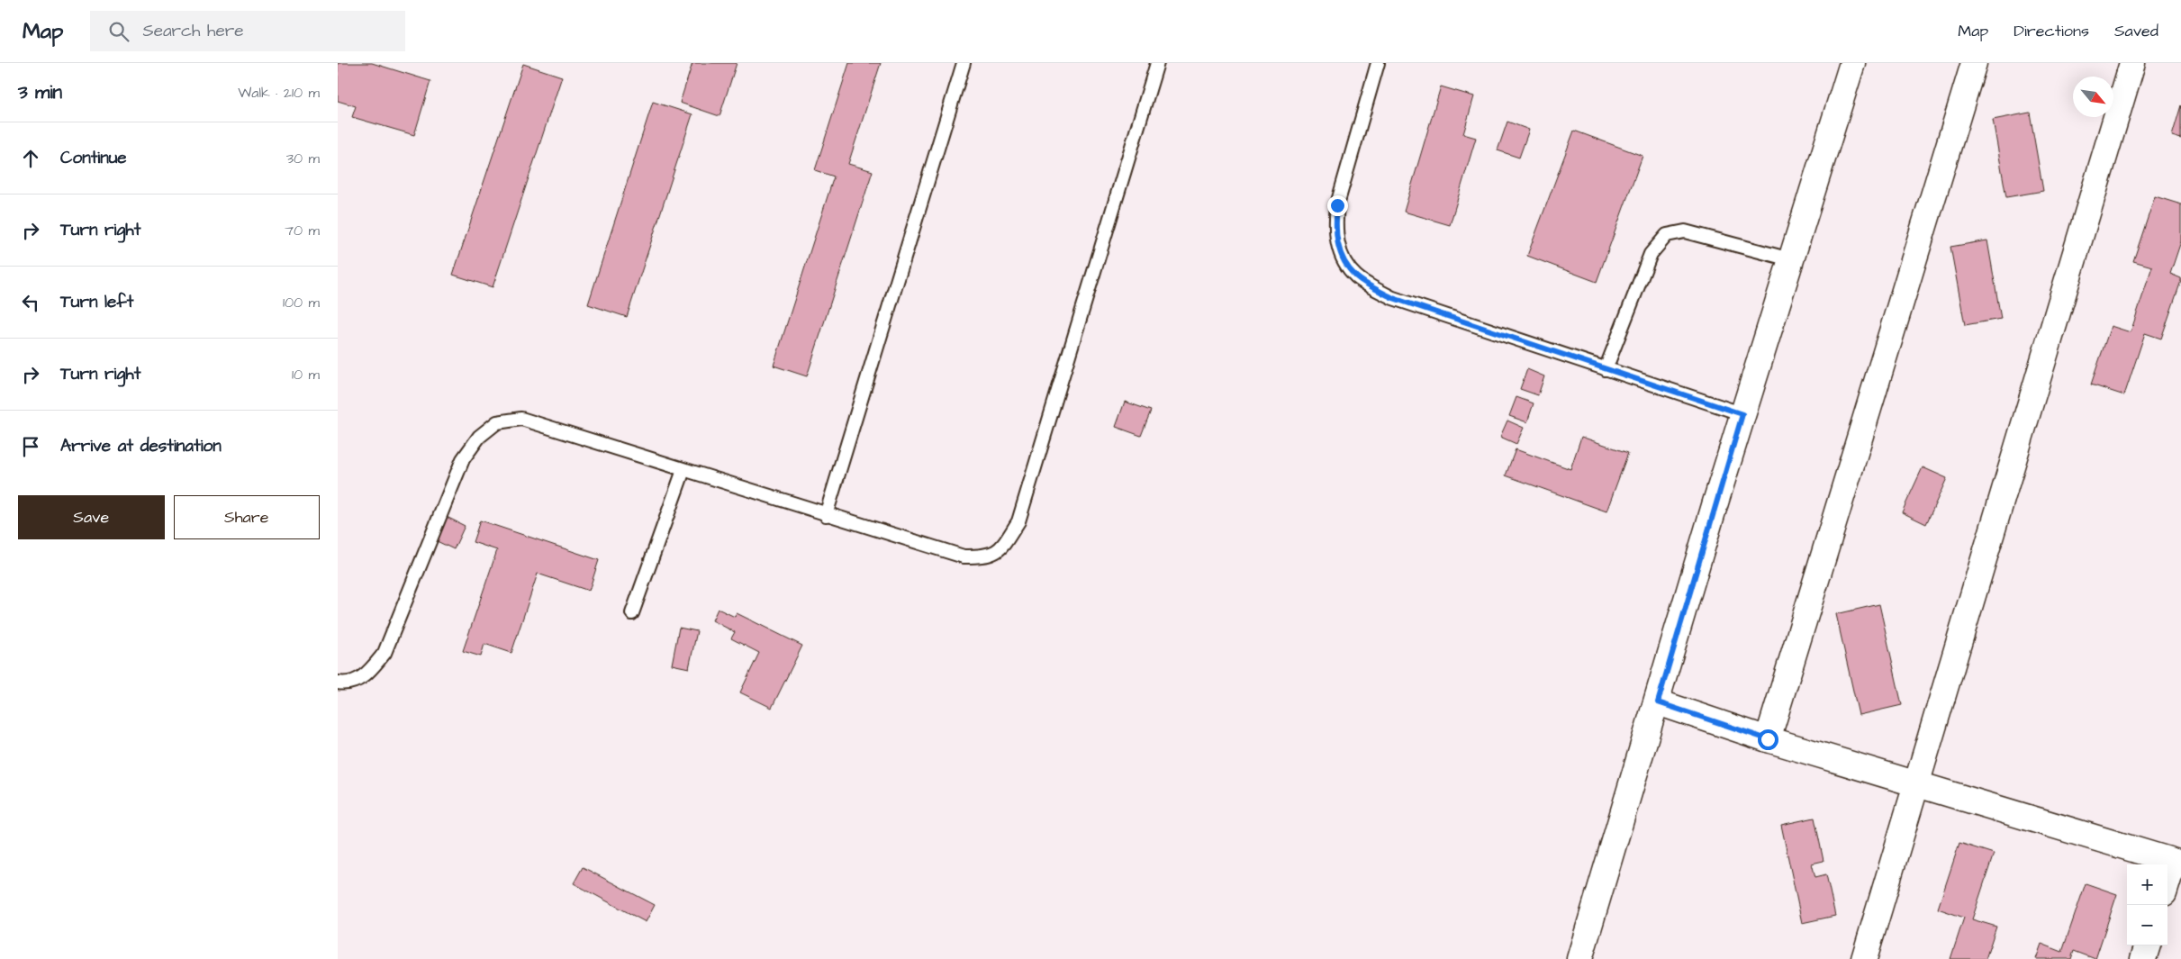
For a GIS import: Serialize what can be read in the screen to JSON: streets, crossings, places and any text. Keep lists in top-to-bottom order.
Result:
{
  "north": "bottom right",
  "page": {
    "header": "Map",
    "search": "Search here",
    "nav": ["Map", "Directions", "Saved"],
    "heading": ["3 min", "Walk · 210 m"],
    "list": [
      ["Continue", "30 m"],
      ["Turn right", "70 m"],
      ["Turn left", "100 m"],
      ["Turn right", "10 m"],
      "Arrive at destination"
    ],
    "buttons": ["Save", "Share"],
    "map_buttons": ["+", "−"]
  }
}
